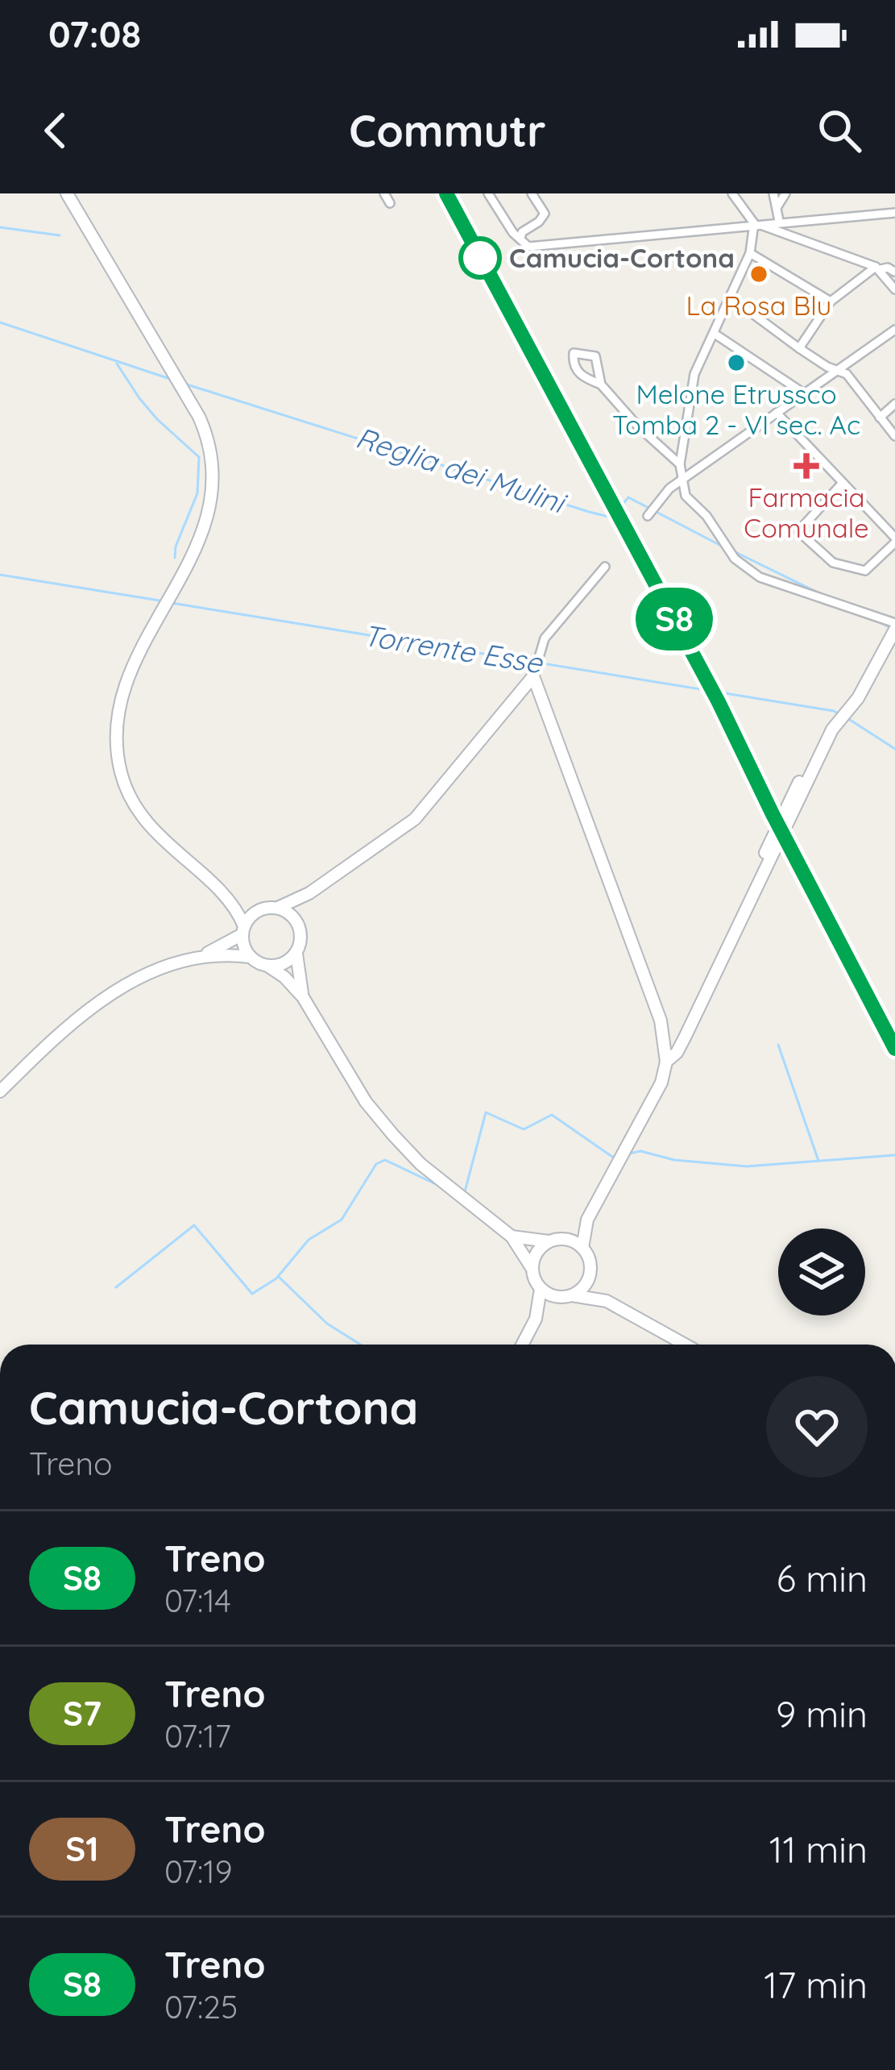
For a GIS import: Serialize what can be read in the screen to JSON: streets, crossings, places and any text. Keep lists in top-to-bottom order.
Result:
{
  "water": ["Reglia dei Mulini", "Torrente Esse"],
  "places": {
    "other": ["Camucia-Cortona", "La Rosa Blu", "Melone Etrussco Tomba 2 - VI sec. Ac"],
    "health": ["Farmacia Comunale"]
  },
  "page": {
    "status": "07:08",
    "header": "Commutr",
    "on_map": "S8",
    "heading": ["Camucia-Cortona", "Treno"],
    "list": [
      {
        "mark": "S8",
        "name": "Treno",
        "note": "07:14",
        "value": "6 min"
      },
      {
        "mark": "S7",
        "name": "Treno",
        "note": "07:17",
        "value": "9 min"
      },
      {
        "mark": "S1",
        "name": "Treno",
        "note": "07:19",
        "value": "11 min"
      },
      {
        "mark": "S8",
        "name": "Treno",
        "note": "07:25",
        "value": "17 min"
      }
    ]
  }
}
